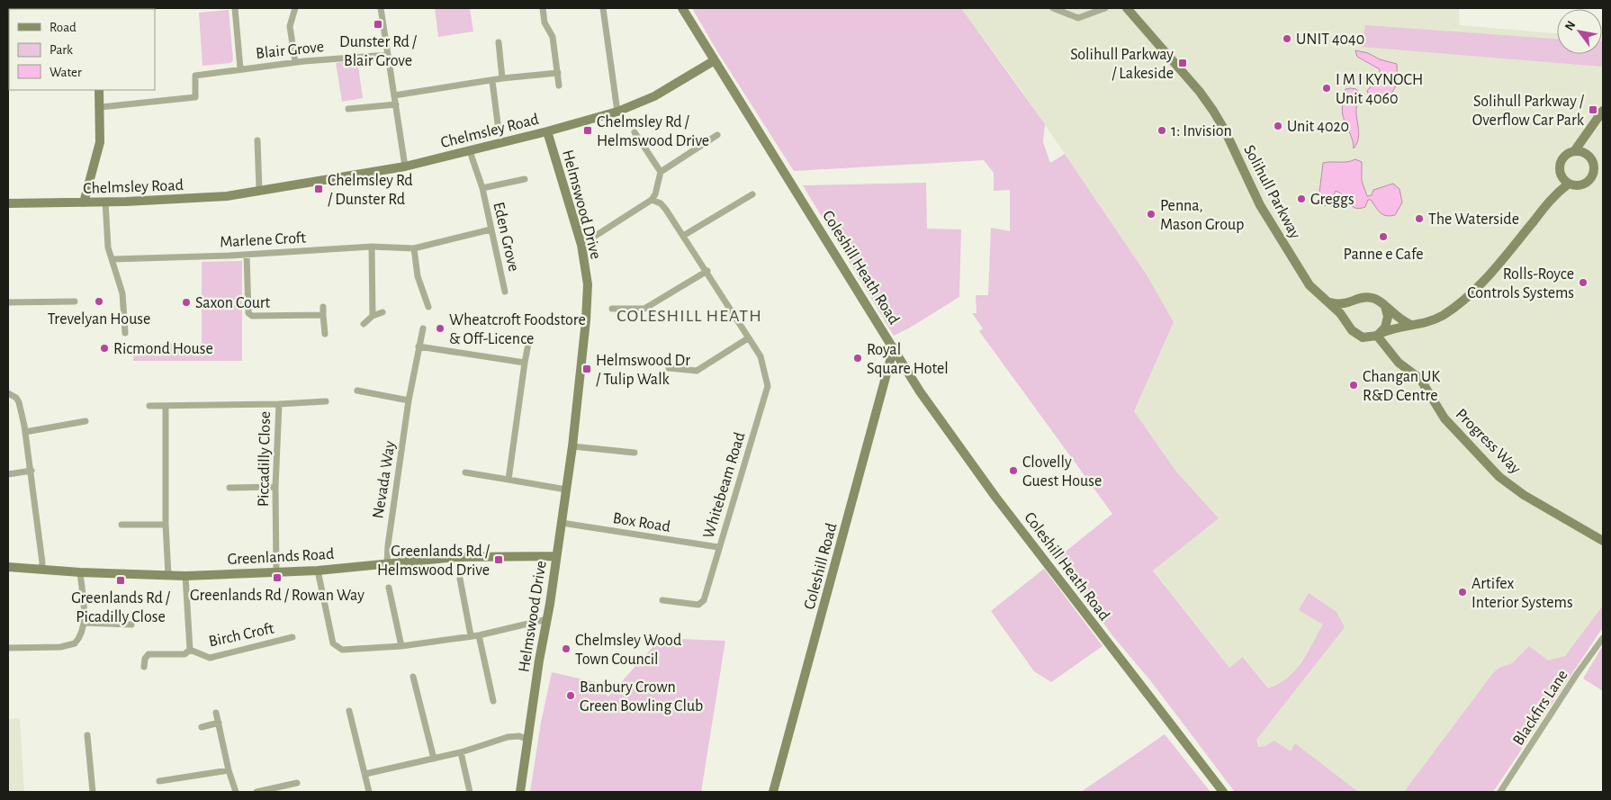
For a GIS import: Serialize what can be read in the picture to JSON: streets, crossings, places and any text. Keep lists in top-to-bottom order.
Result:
{
  "streets": {
    "street": [
      "Blair Grove",
      "Chelmsley Road",
      "Solihull Parkway",
      "Helmswood Drive",
      "Eden Grove",
      "Marlene Croft",
      "Coleshill Heath Road",
      "Progress Way",
      "Piccadilly Close",
      "Nevada Way",
      "Whitebeam Road",
      "Box Road",
      "Greenlands Road",
      "Coleshill Road",
      "Birch Croft",
      "Blackfirs Lane"
    ]
  },
  "crossings": [
    ["Chelmsley Road", "Helmswood Drive"],
    ["Chelmsley Road", "Eden Grove"],
    ["Chelmsley Road", "Coleshill Heath Road"],
    ["Solihull Parkway", "Progress Way"],
    ["Helmswood Drive", "Box Road"],
    ["Helmswood Drive", "Greenlands Road"],
    ["Eden Grove", "Marlene Croft"],
    ["Coleshill Heath Road", "Coleshill Road"],
    ["Piccadilly Close", "Greenlands Road"],
    ["Nevada Way", "Greenlands Road"],
    ["Whitebeam Road", "Box Road"],
    ["Greenlands Road", "Birch Croft"]
  ],
  "districts": ["COLESHILL HEATH"],
  "places": {
    "transit": [
      "Dunster Rd / Blair Grove",
      "Solihull Parkway / Lakeside",
      "Solihull Parkway / Overflow Car Park",
      "Chelmsley Rd / Helmswood Drive",
      "Chelmsley Rd / Dunster Rd",
      "Helmswood Dr / Tulip Walk",
      "Greenlands Rd / Helmswood Drive",
      "Greenlands Rd / Rowan Way",
      "Greenlands Rd / Picadilly Close"
    ],
    "other": [
      "UNIT 4040",
      "I M I KYNOCH Unit 4060",
      "Unit 4020",
      "1: Invision",
      "Greggs",
      "Penna, Mason Group",
      "The Waterside",
      "Panne e Cafe",
      "Rolls-Royce Controls Systems",
      "Trevelyan House",
      "Saxon Court",
      "Wheatcroft Foodstore & Off-Licence",
      "Ricmond House",
      "Royal Square Hotel",
      "Changan UK R&D Centre",
      "Clovelly Guest House",
      "Artifex Interior Systems",
      "Chelmsley Wood Town Council",
      "Banbury Crown Green Bowling Club"
    ]
  },
  "legend": ["Road", "Park", "Water"],
  "north": "top left"
}
